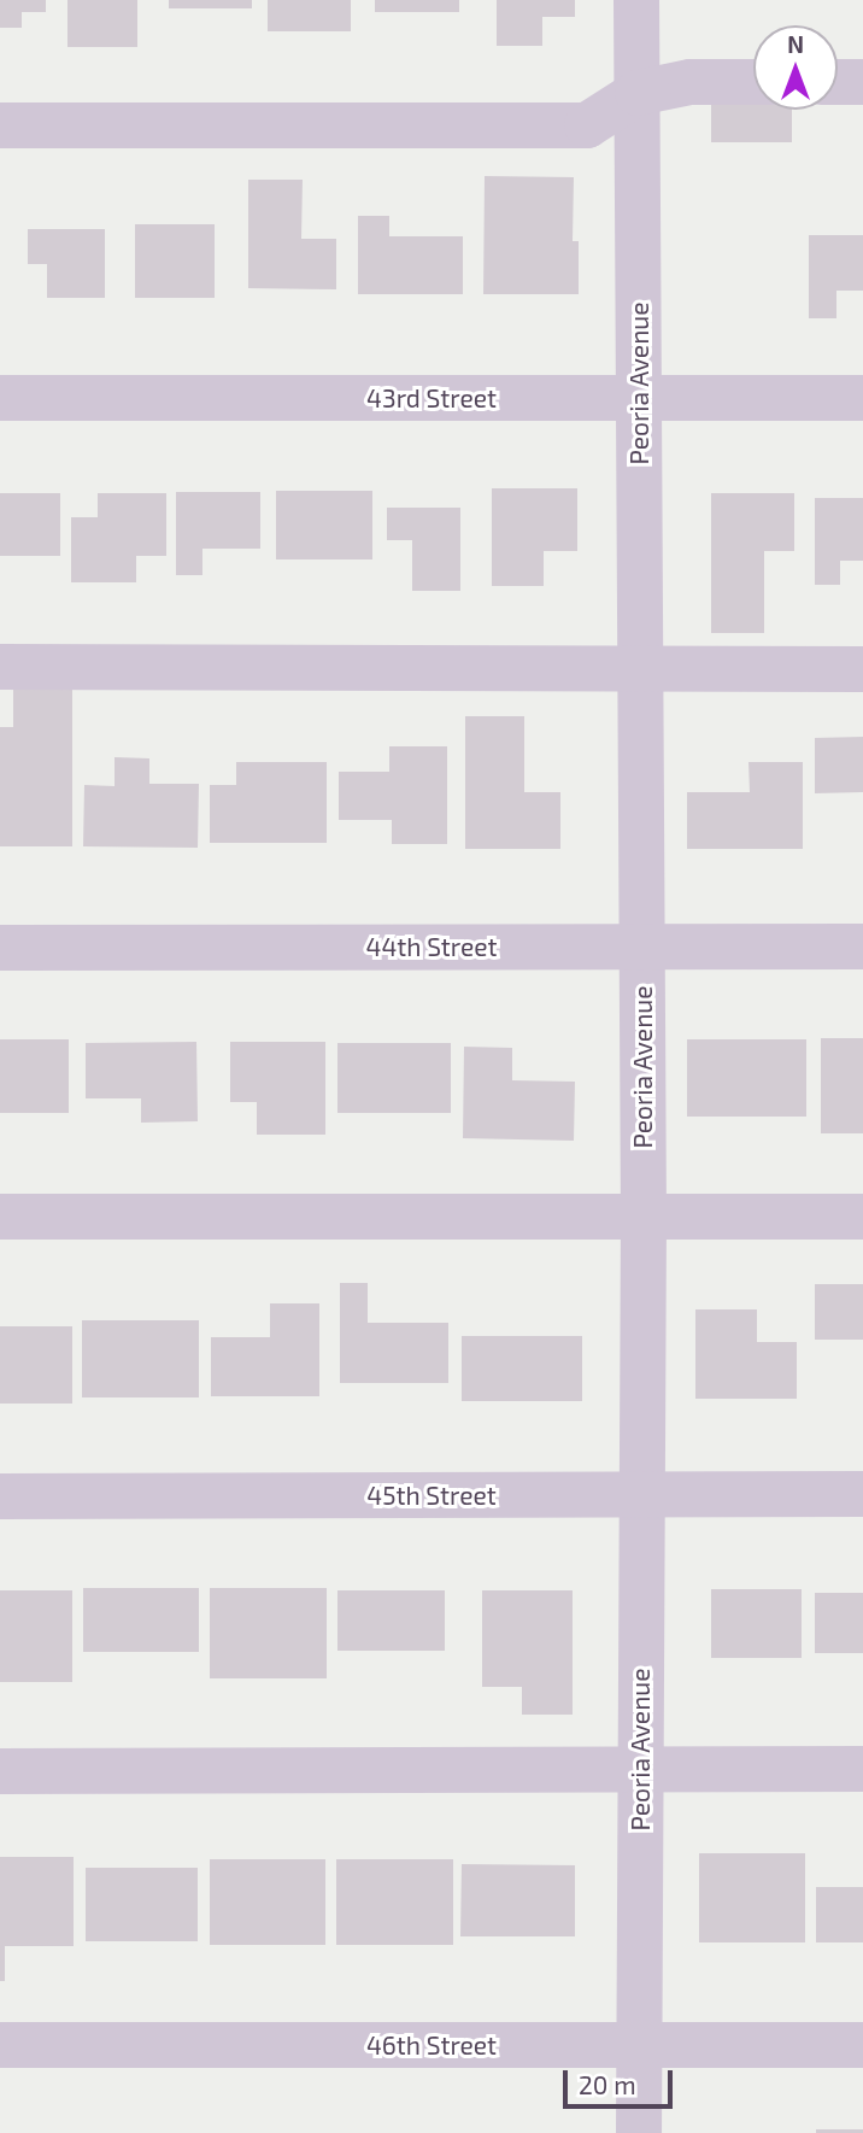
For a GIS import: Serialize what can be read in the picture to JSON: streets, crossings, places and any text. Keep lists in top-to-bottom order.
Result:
{
  "streets": {
    "street": [
      "Peoria Avenue",
      "43rd Street",
      "44th Street",
      "45th Street",
      "46th Street"
    ]
  },
  "crossings": [
    ["Peoria Avenue", "43rd Street"],
    ["Peoria Avenue", "44th Street"],
    ["Peoria Avenue", "45th Street"],
    ["Peoria Avenue", "46th Street"]
  ],
  "scale_bar": "20 m",
  "north": "top"
}
